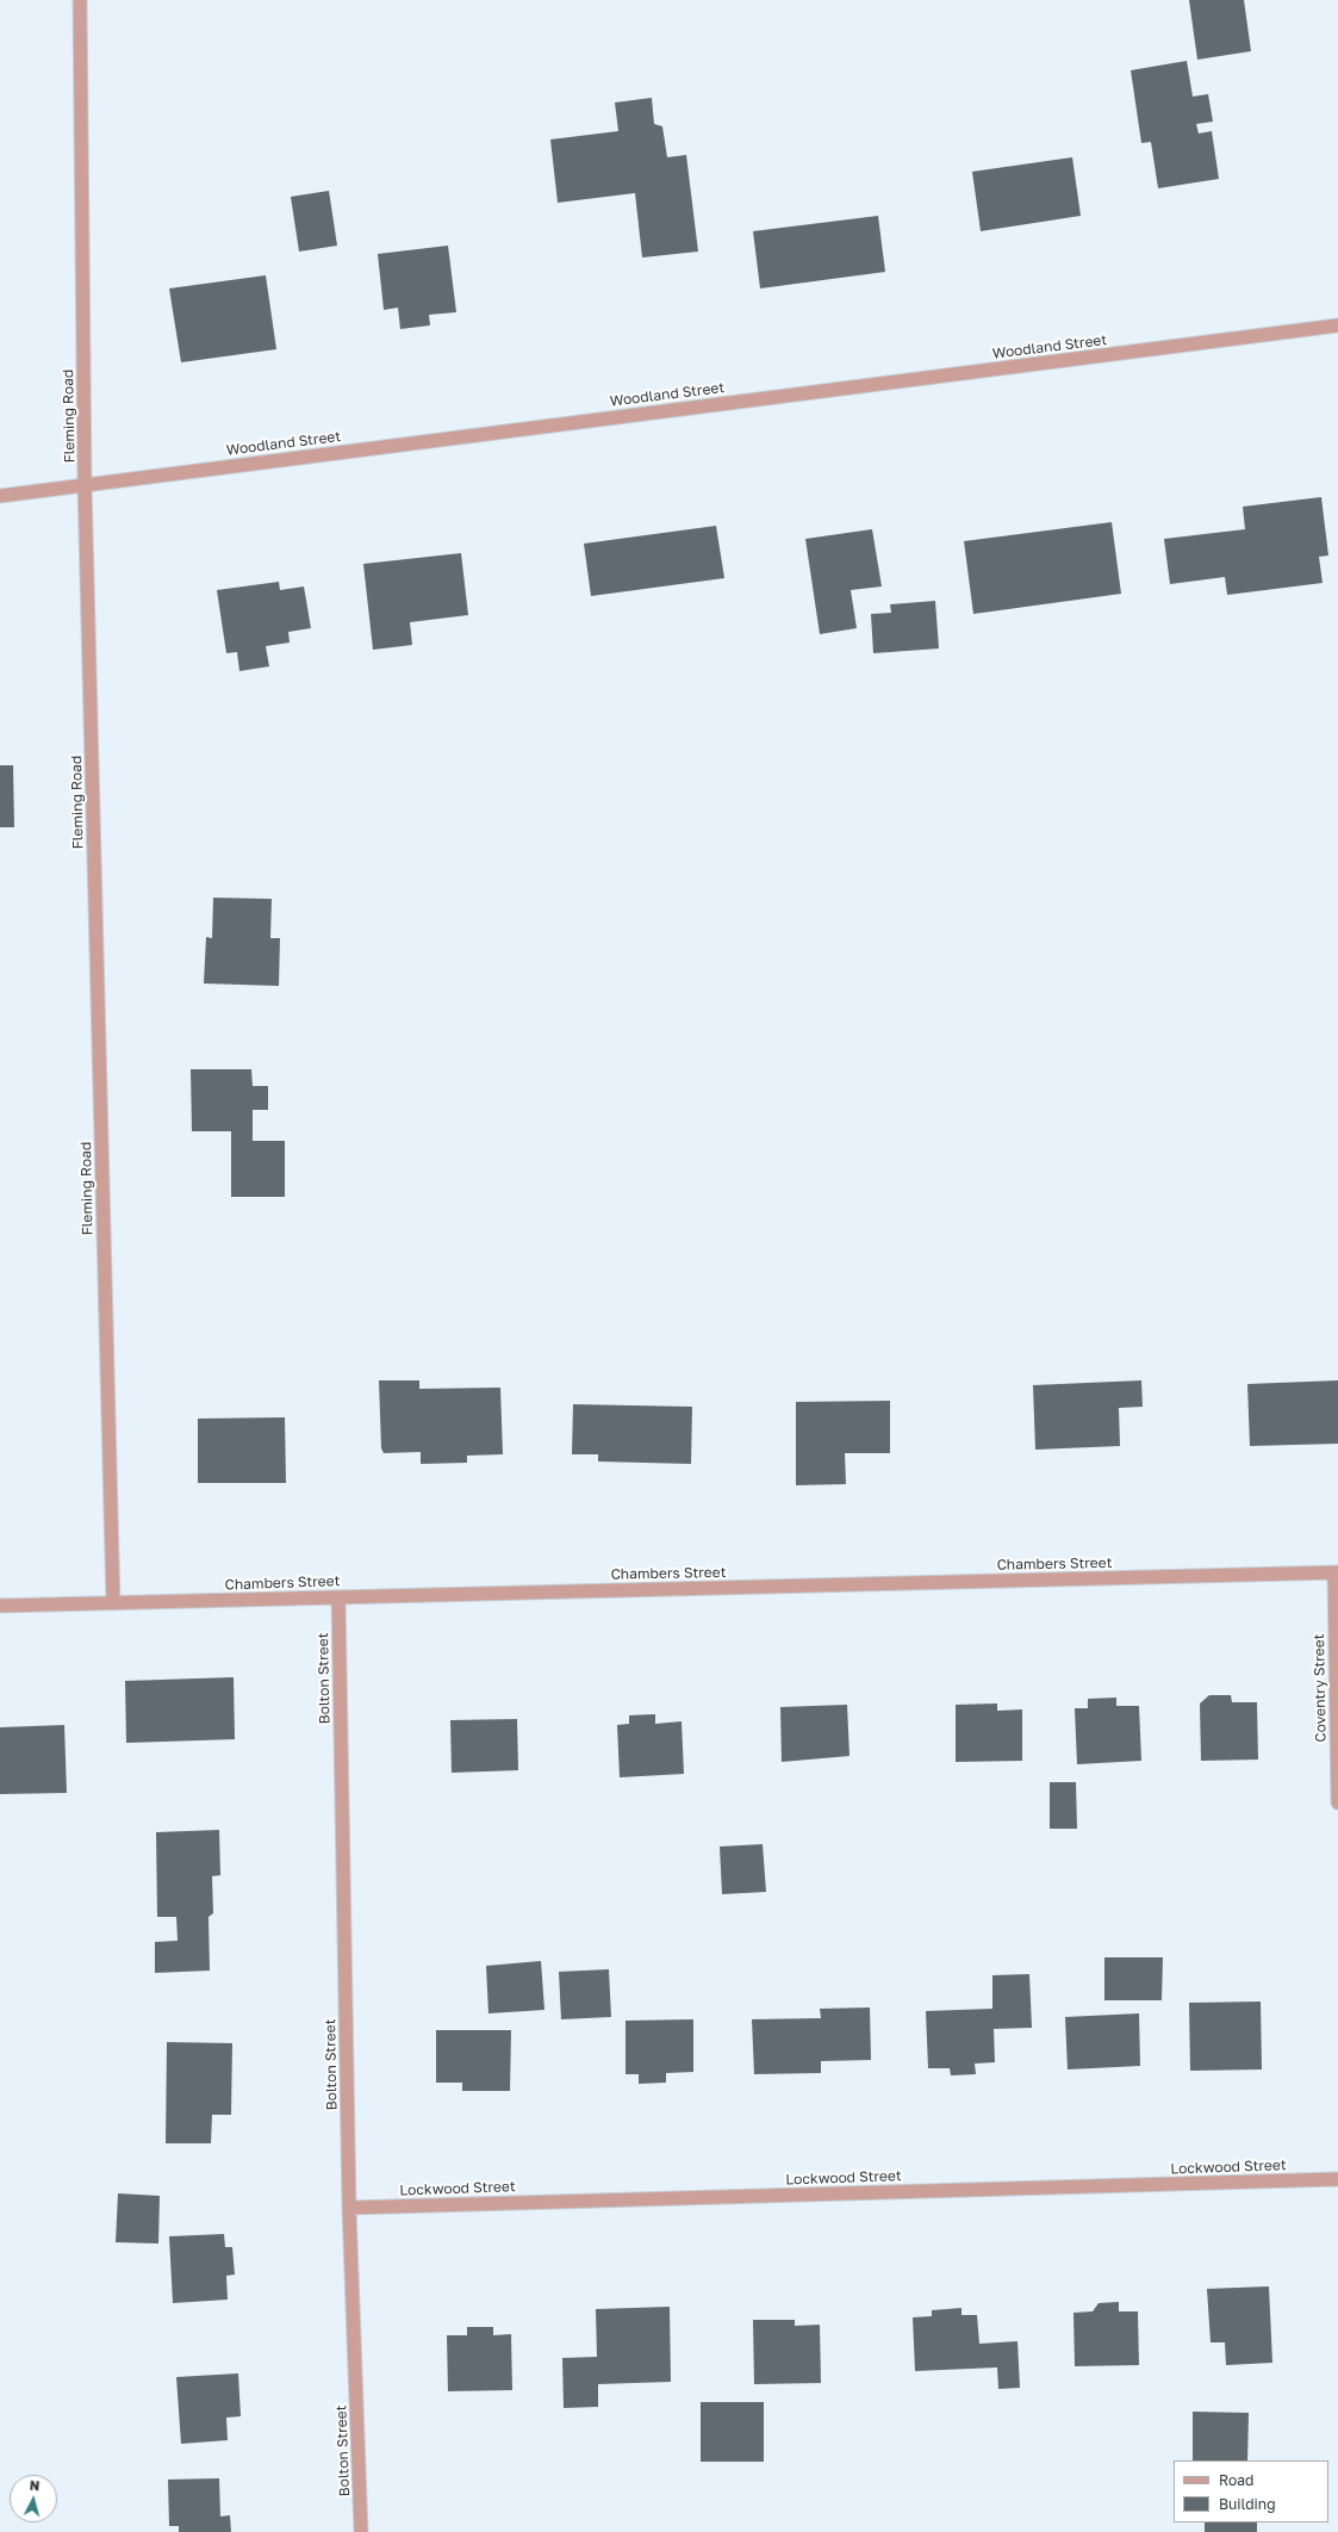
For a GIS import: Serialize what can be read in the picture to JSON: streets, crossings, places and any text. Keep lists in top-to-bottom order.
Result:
{
  "streets": {
    "street": [
      "Woodland Street",
      "Fleming Road",
      "Chambers Street",
      "Bolton Street",
      "Coventry Street",
      "Lockwood Street"
    ]
  },
  "crossings": [
    ["Woodland Street", "Fleming Road"],
    ["Fleming Road", "Chambers Street"],
    ["Chambers Street", "Bolton Street"],
    ["Chambers Street", "Coventry Street"],
    ["Bolton Street", "Lockwood Street"]
  ],
  "legend": ["Road", "Building"],
  "north": "top"
}
